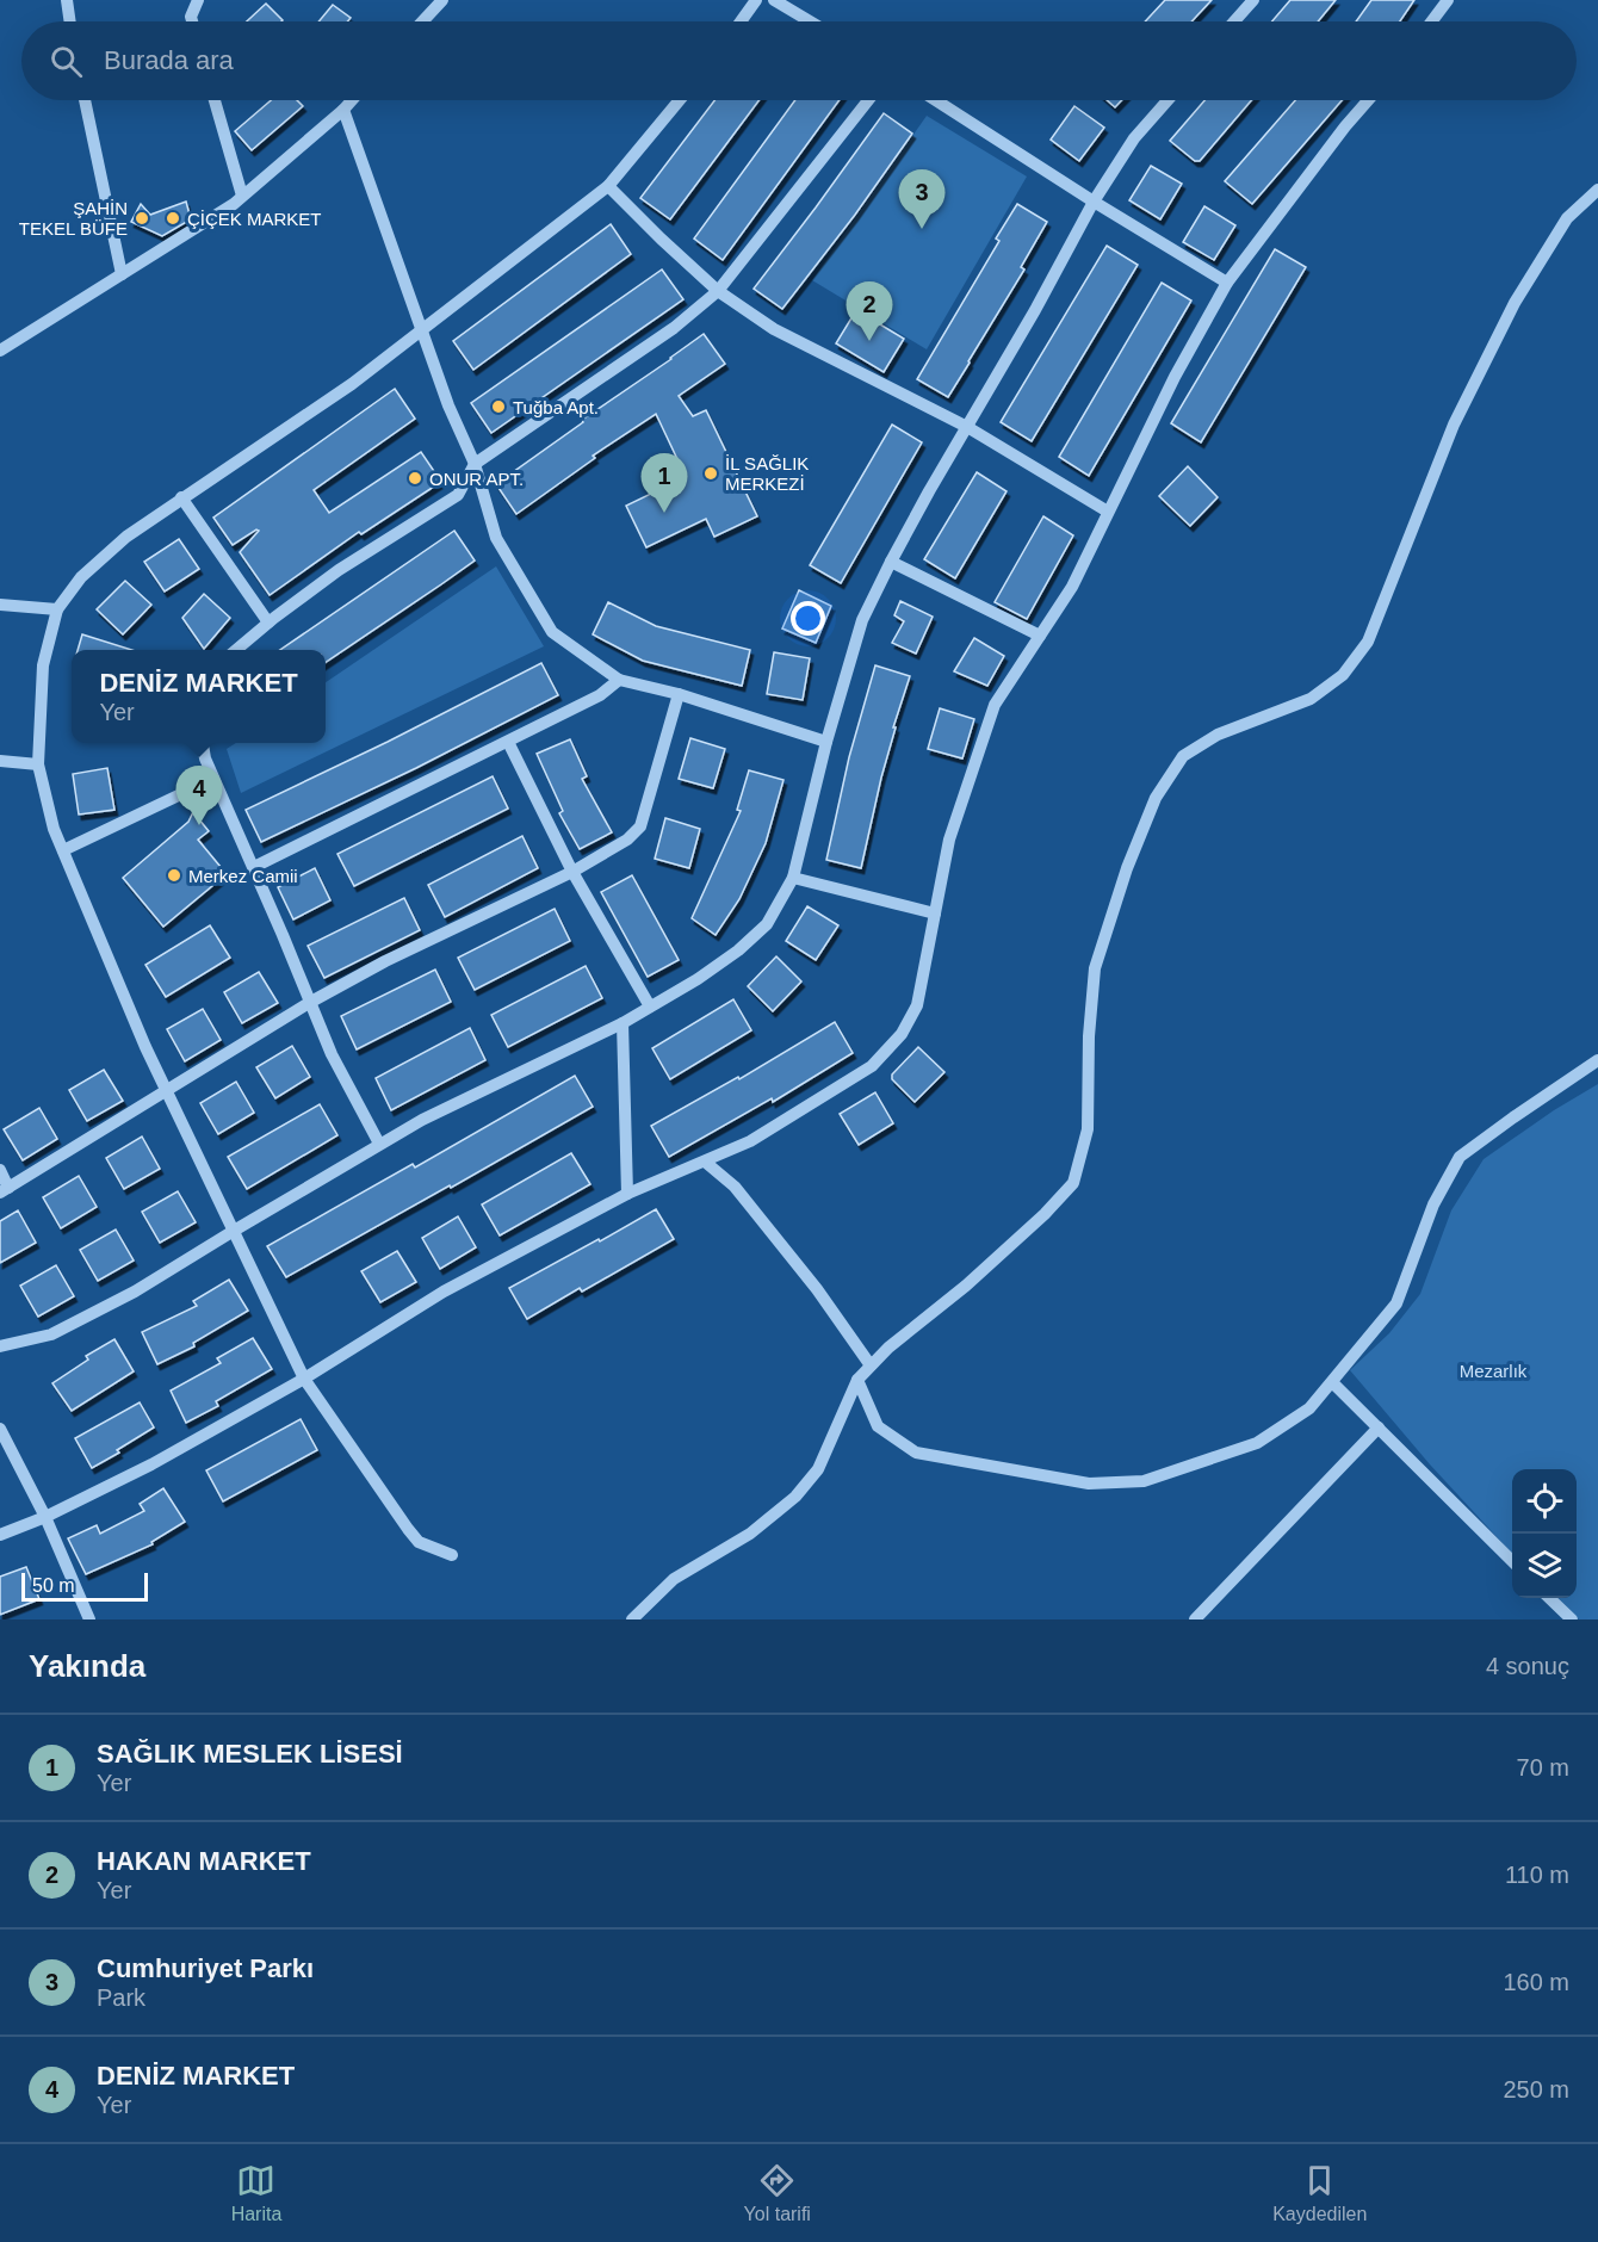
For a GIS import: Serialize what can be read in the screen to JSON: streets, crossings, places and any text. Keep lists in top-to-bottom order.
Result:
{
  "parks": ["Mezarlık"],
  "places": [
    "ŞAHİN TEKEL BÜFE",
    "ÇİÇEK MARKET",
    "Tuğba Apt.",
    "İL SAĞLIK MERKEZİ",
    "ONUR APT.",
    "Merkez Camii"
  ],
  "scale_bar": "50 m",
  "page": {
    "search": "Burada ara",
    "pins": [
      "3",
      "2",
      "1",
      "4"
    ],
    "popup": ["DENİZ MARKET", "Yer"],
    "scale": "50 m",
    "heading": ["Yakında", "4 sonuç"],
    "list": [
      {
        "mark": "1",
        "name": "SAĞLIK MESLEK LİSESİ",
        "note": "Yer",
        "value": "70 m"
      },
      {
        "mark": "2",
        "name": "HAKAN MARKET",
        "note": "Yer",
        "value": "110 m"
      },
      {
        "mark": "3",
        "name": "Cumhuriyet Parkı",
        "note": "Park",
        "value": "160 m"
      },
      {
        "mark": "4",
        "name": "DENİZ MARKET",
        "note": "Yer",
        "value": "250 m"
      }
    ],
    "nav": ["Harita", "Yol tarifi", "Kaydedilen"]
  }
}
